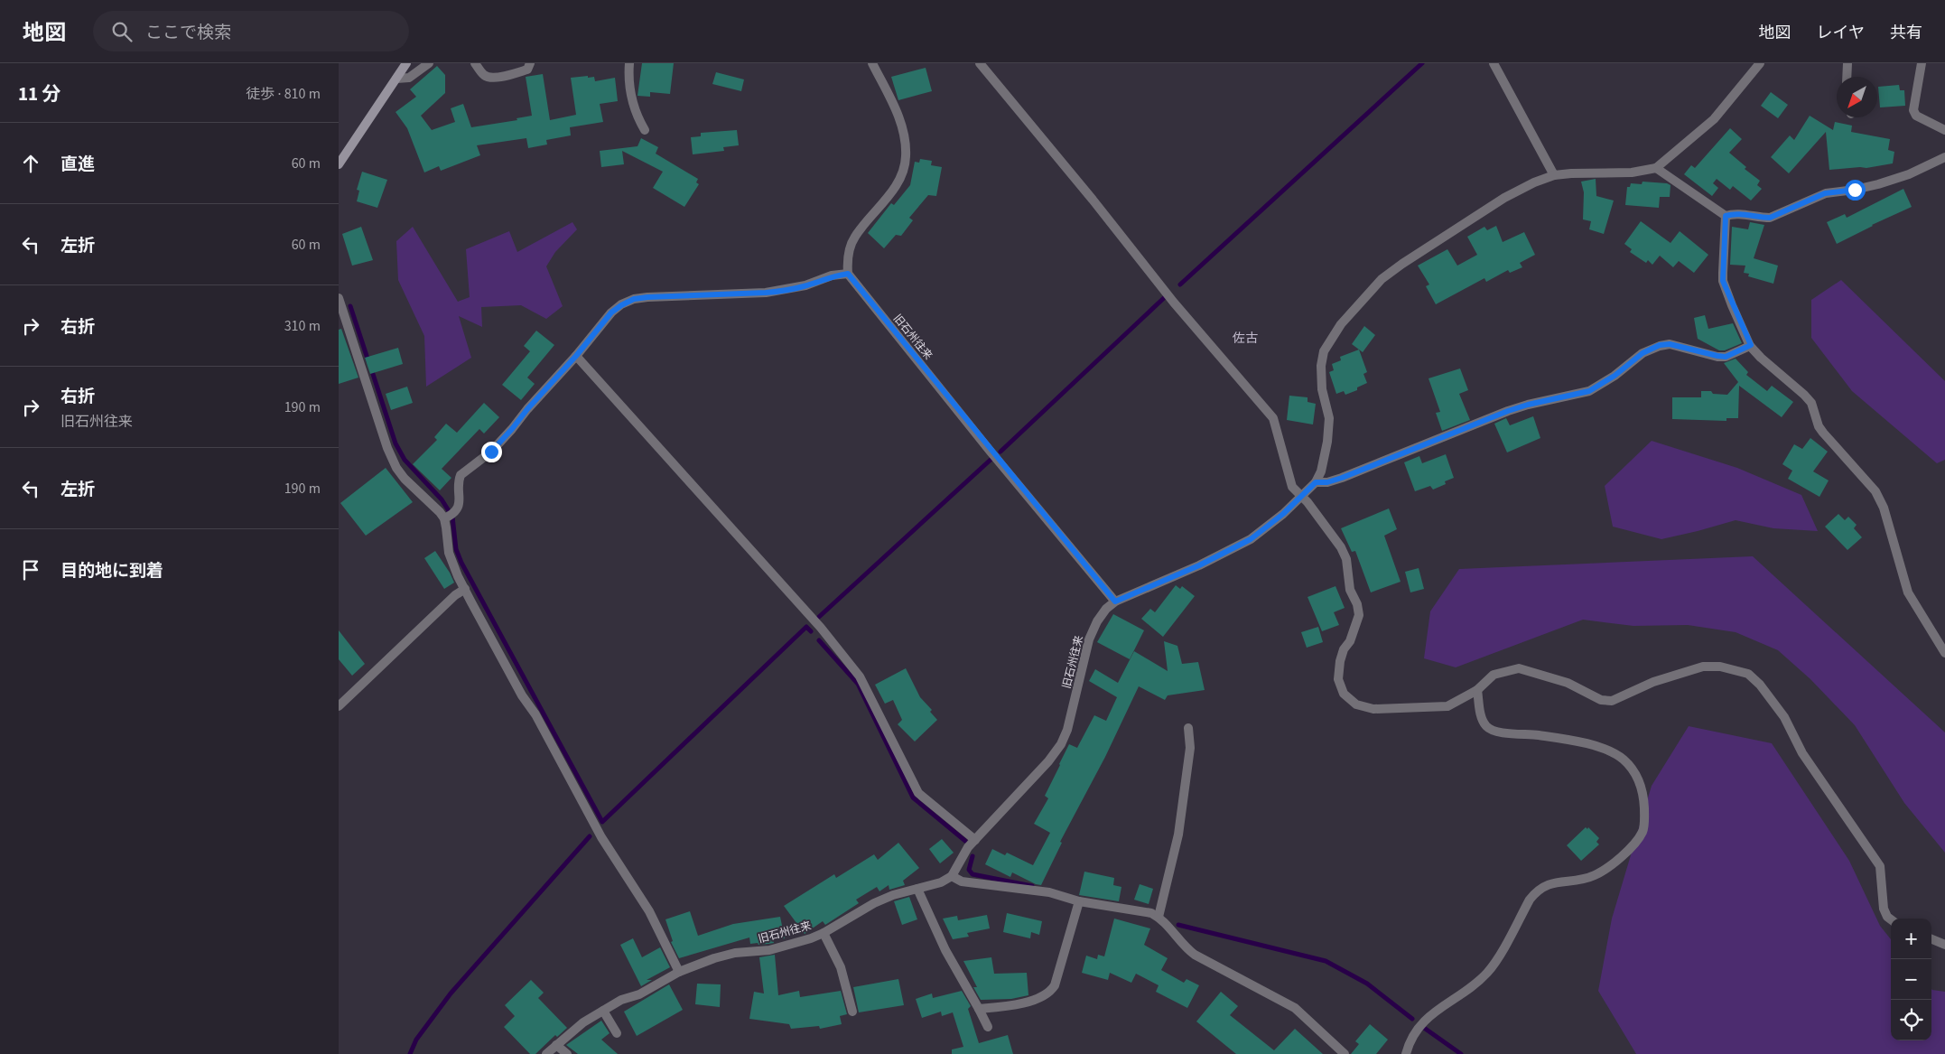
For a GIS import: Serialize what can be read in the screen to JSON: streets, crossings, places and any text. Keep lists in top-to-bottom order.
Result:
{
  "streets": {
    "street": ["旧石州往来"]
  },
  "districts": ["佐古"],
  "north": "bottom left",
  "page": {
    "header": "地図",
    "search": "ここで検索",
    "nav": ["地図", "レイヤ", "共有"],
    "heading": ["11 分", "徒歩 · 810 m"],
    "list": [
      ["直進", "60 m"],
      ["左折", "60 m"],
      ["右折", "310 m"],
      ["右折", "旧石州往来", "190 m"],
      ["左折", "190 m"],
      "目的地に到着"
    ],
    "map_buttons": ["+", "−"]
  }
}
